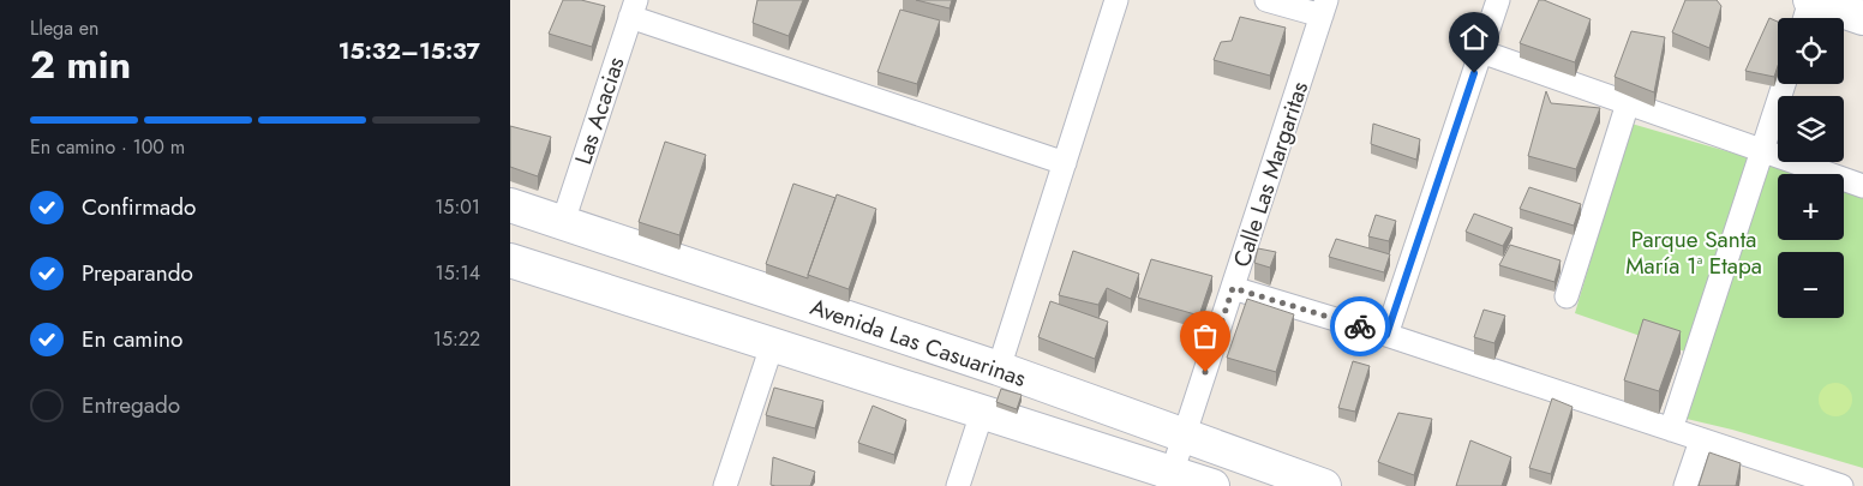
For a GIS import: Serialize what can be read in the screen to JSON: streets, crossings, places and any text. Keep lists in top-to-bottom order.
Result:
{
  "streets": {
    "street": ["Las Acacias", "Calle Las Margaritas", "Avenida Las Casuarinas"]
  },
  "crossings": [
    ["Las Acacias", "Avenida Las Casuarinas"],
    ["Calle Las Margaritas", "Avenida Las Casuarinas"]
  ],
  "parks": ["Parque Santa María 1ª Etapa"],
  "page": {
    "heading": ["2 min", "Llega en", "15:32–15:37"],
    "map_buttons": ["+", "−"],
    "bar": "En camino · 100 m",
    "list": [
      ["Confirmado", "15:01"],
      ["Preparando", "15:14"],
      ["En camino", "15:22"],
      "Entregado"
    ]
  }
}
